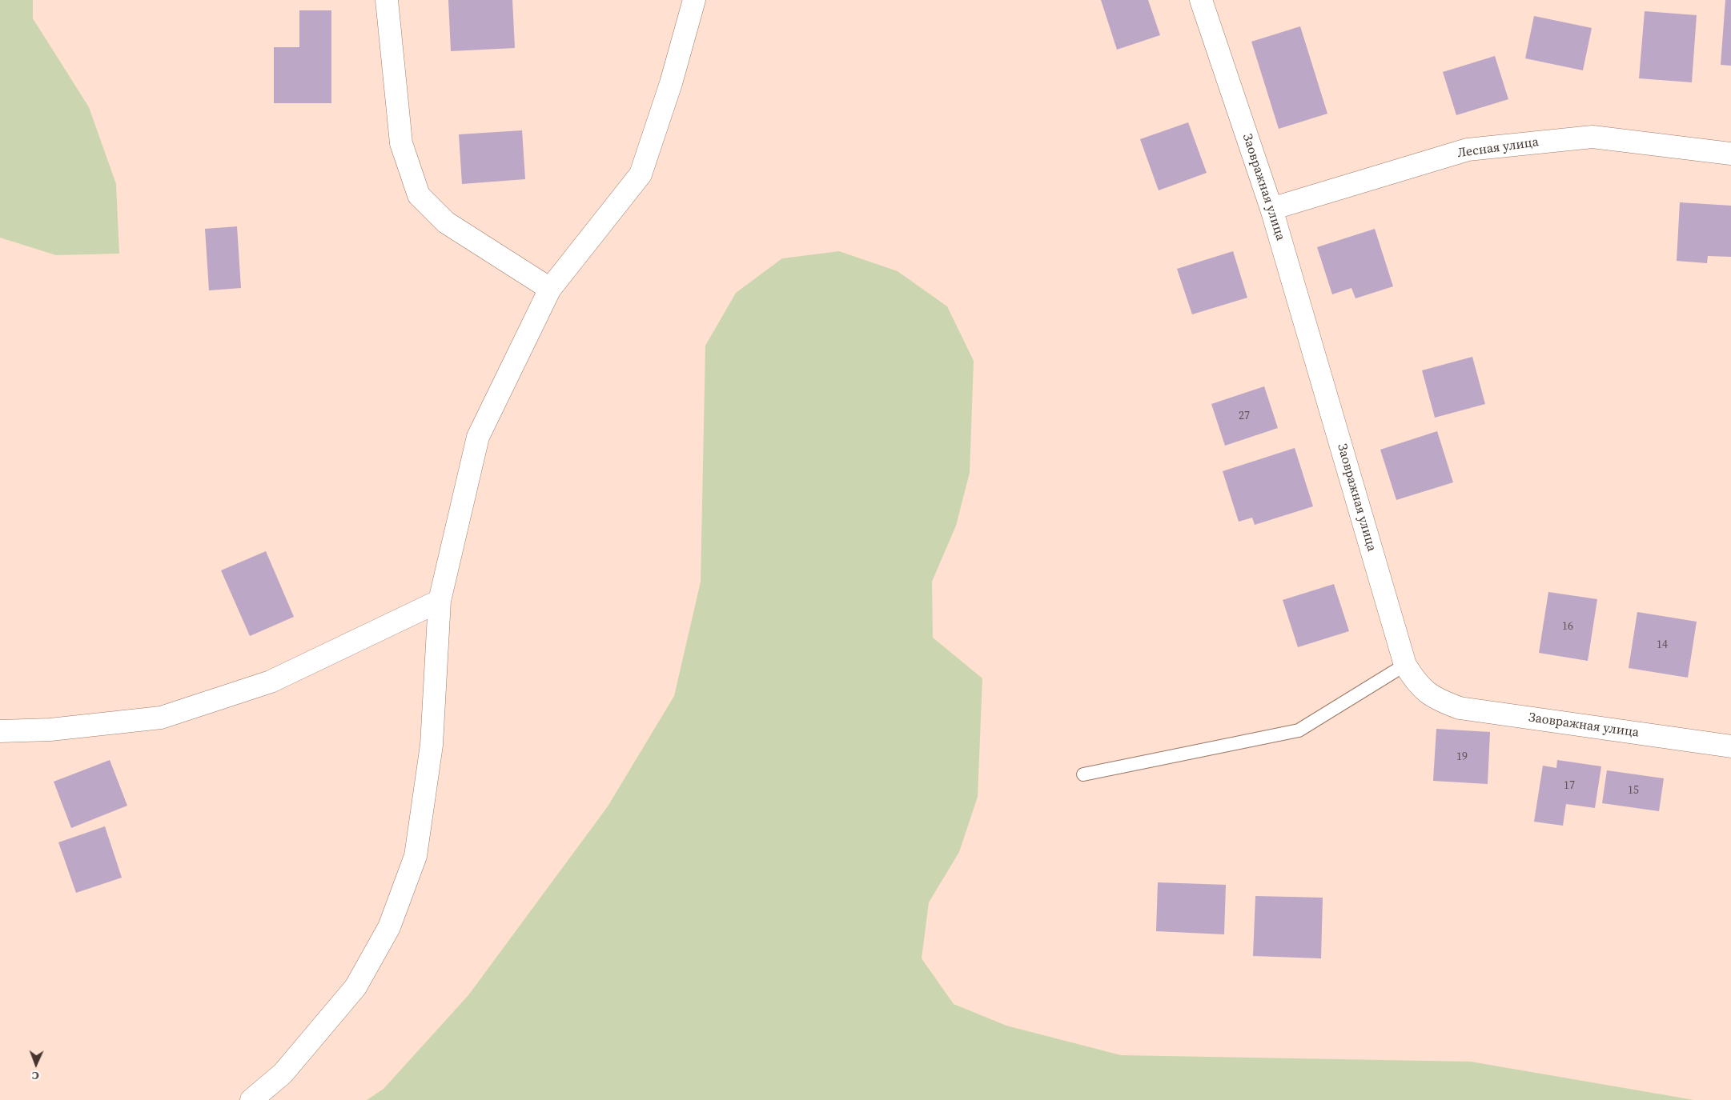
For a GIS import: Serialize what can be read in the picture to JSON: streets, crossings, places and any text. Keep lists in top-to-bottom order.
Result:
{
  "streets": {
    "street": ["Лесная улица", "Заовражная улица"]
  },
  "crossings": [
    ["Лесная улица", "Заовражная улица"]
  ],
  "house_numbers": [
    "27",
    "16",
    "14",
    "19",
    "17",
    "15"
  ],
  "north": "bottom"
}
